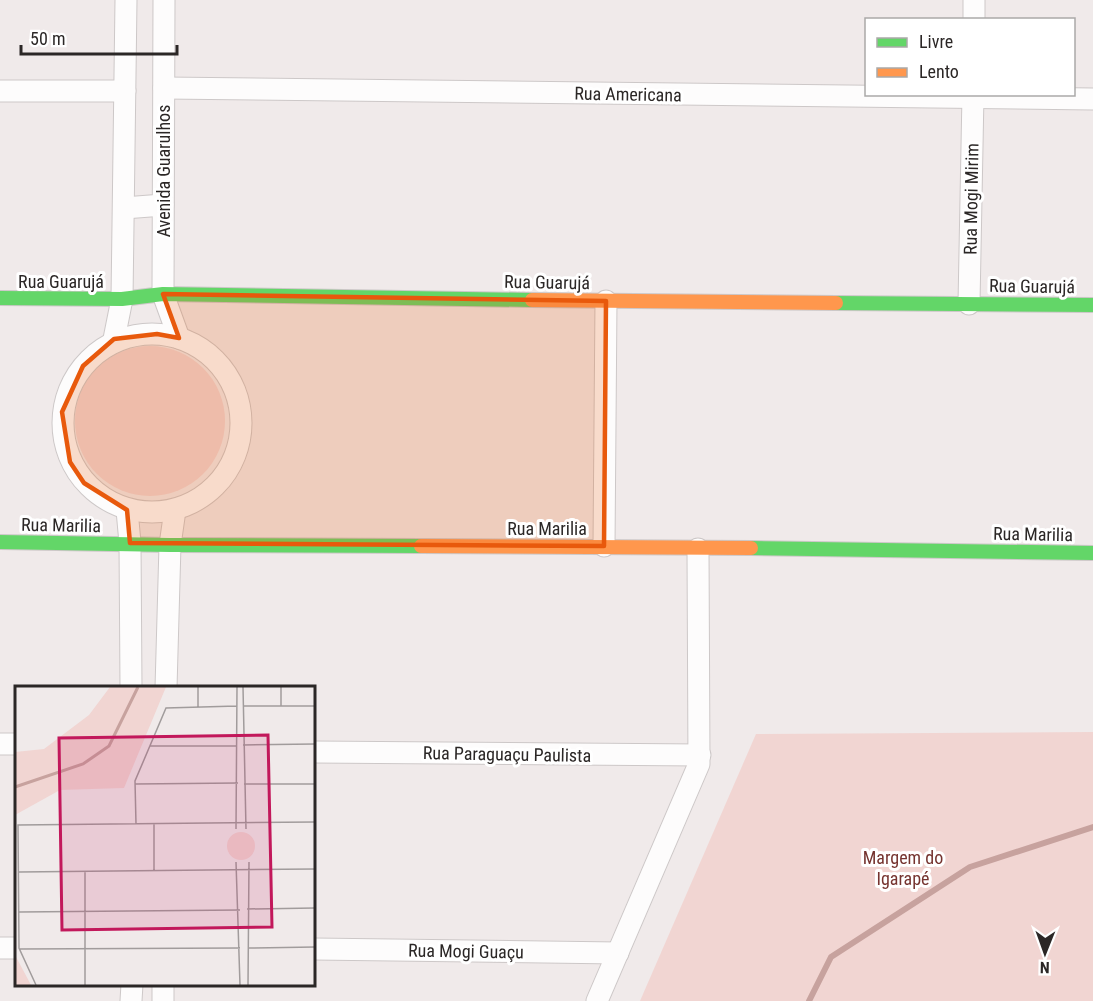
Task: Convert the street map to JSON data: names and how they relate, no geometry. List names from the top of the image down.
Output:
{
  "streets": {
    "street": [
      "Rua Americana",
      "Avenida Guarulhos",
      "Rua Mogi Mirim",
      "Rua Guarujá",
      "Rua Marilia",
      "Rua Paraguaçu Paulista",
      "Rua Mogi Guaçu"
    ]
  },
  "crossings": [
    ["Rua Americana", "Avenida Guarulhos"],
    ["Rua Americana", "Rua Mogi Mirim"],
    ["Avenida Guarulhos", "Rua Guarujá"],
    ["Rua Mogi Mirim", "Rua Guarujá"]
  ],
  "parks": ["Margem do Igarapé"],
  "legend": ["Livre", "Lento"],
  "scale_bar": "50 m",
  "north": "bottom"
}
